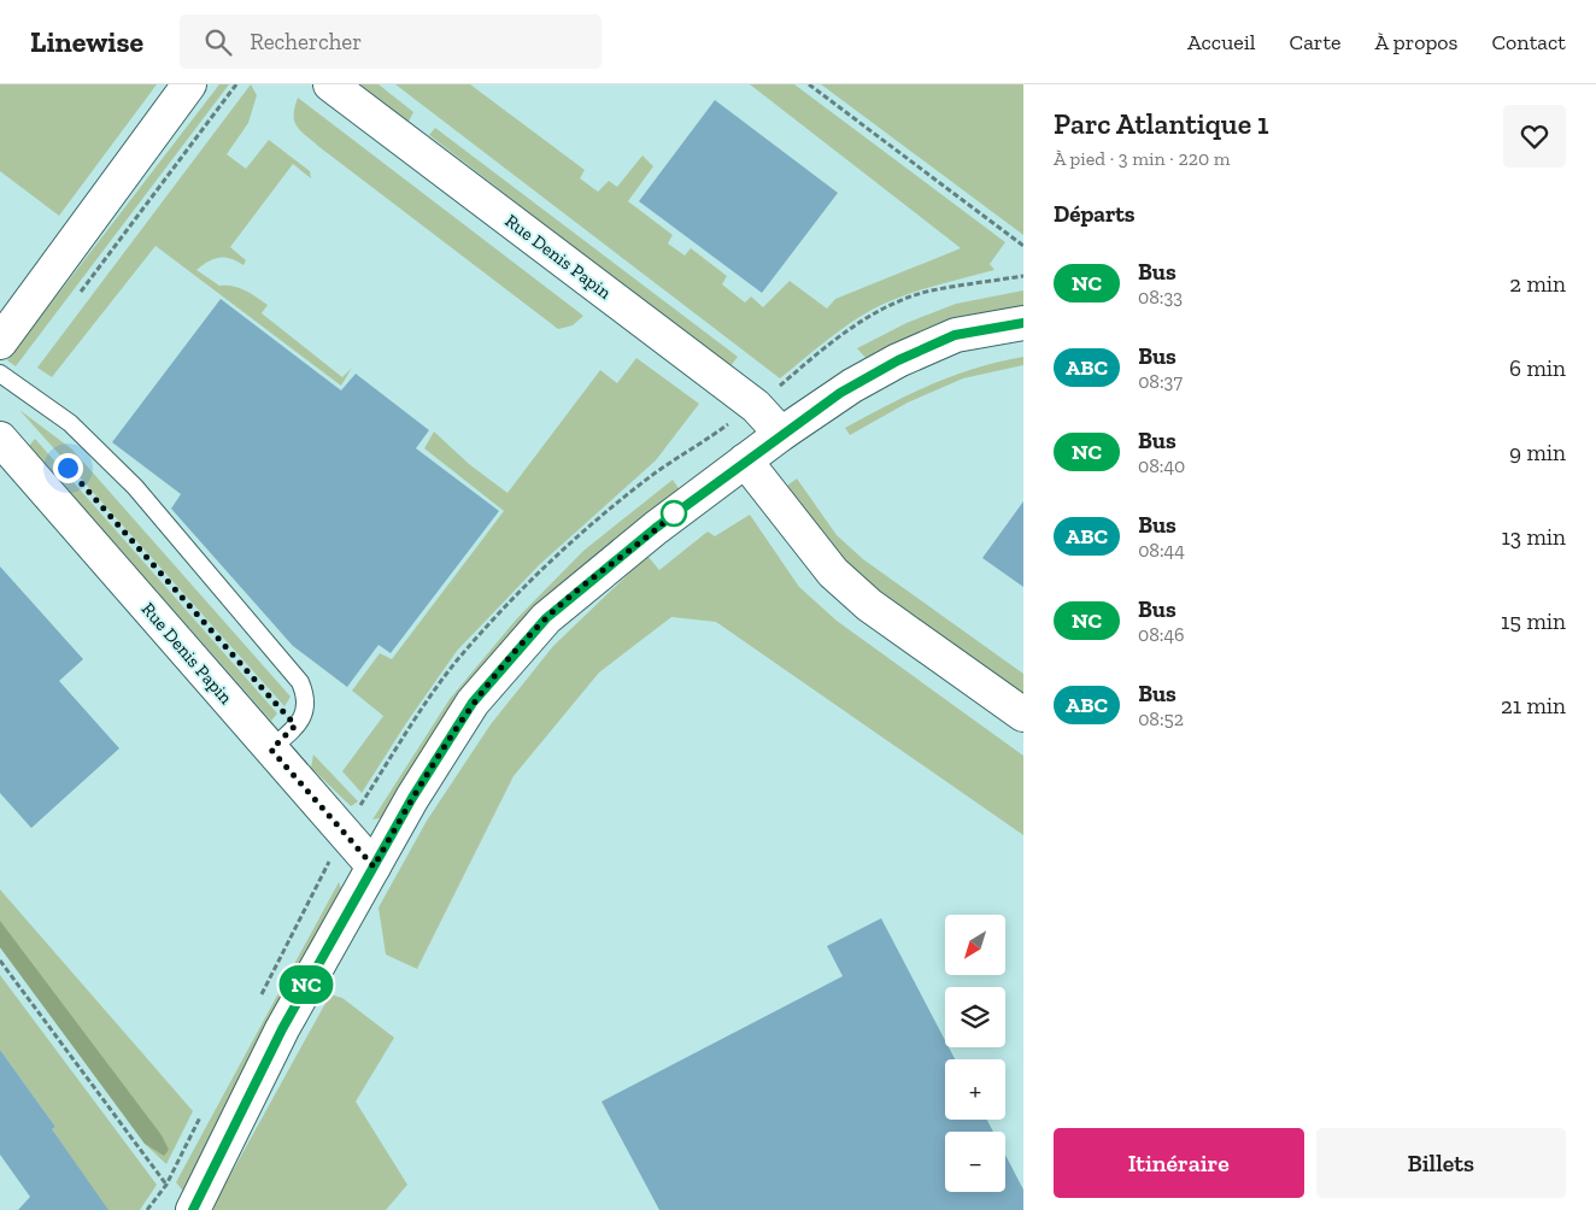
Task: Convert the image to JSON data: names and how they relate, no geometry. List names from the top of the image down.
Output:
{
  "streets": {
    "street": ["Rue Denis Papin"]
  },
  "lines": ["bus line NC"],
  "north": "bottom left",
  "page": {
    "header": "Linewise",
    "search": "Rechercher",
    "nav": [
      "Accueil",
      "Carte",
      "À propos",
      "Contact"
    ],
    "on_map": "NC",
    "heading": [
      ["Parc Atlantique 1", "À pied · 3 min · 220 m"],
      "Départs"
    ],
    "list": [
      {
        "mark": "NC",
        "name": "Bus",
        "note": "08:33",
        "value": "2 min"
      },
      {
        "mark": "ABC",
        "name": "Bus",
        "note": "08:37",
        "value": "6 min"
      },
      {
        "mark": "NC",
        "name": "Bus",
        "note": "08:40",
        "value": "9 min"
      },
      {
        "mark": "ABC",
        "name": "Bus",
        "note": "08:44",
        "value": "13 min"
      },
      {
        "mark": "NC",
        "name": "Bus",
        "note": "08:46",
        "value": "15 min"
      },
      {
        "mark": "ABC",
        "name": "Bus",
        "note": "08:52",
        "value": "21 min"
      }
    ],
    "map_buttons": ["+", "−"],
    "buttons": ["Itinéraire", "Billets"]
  }
}
